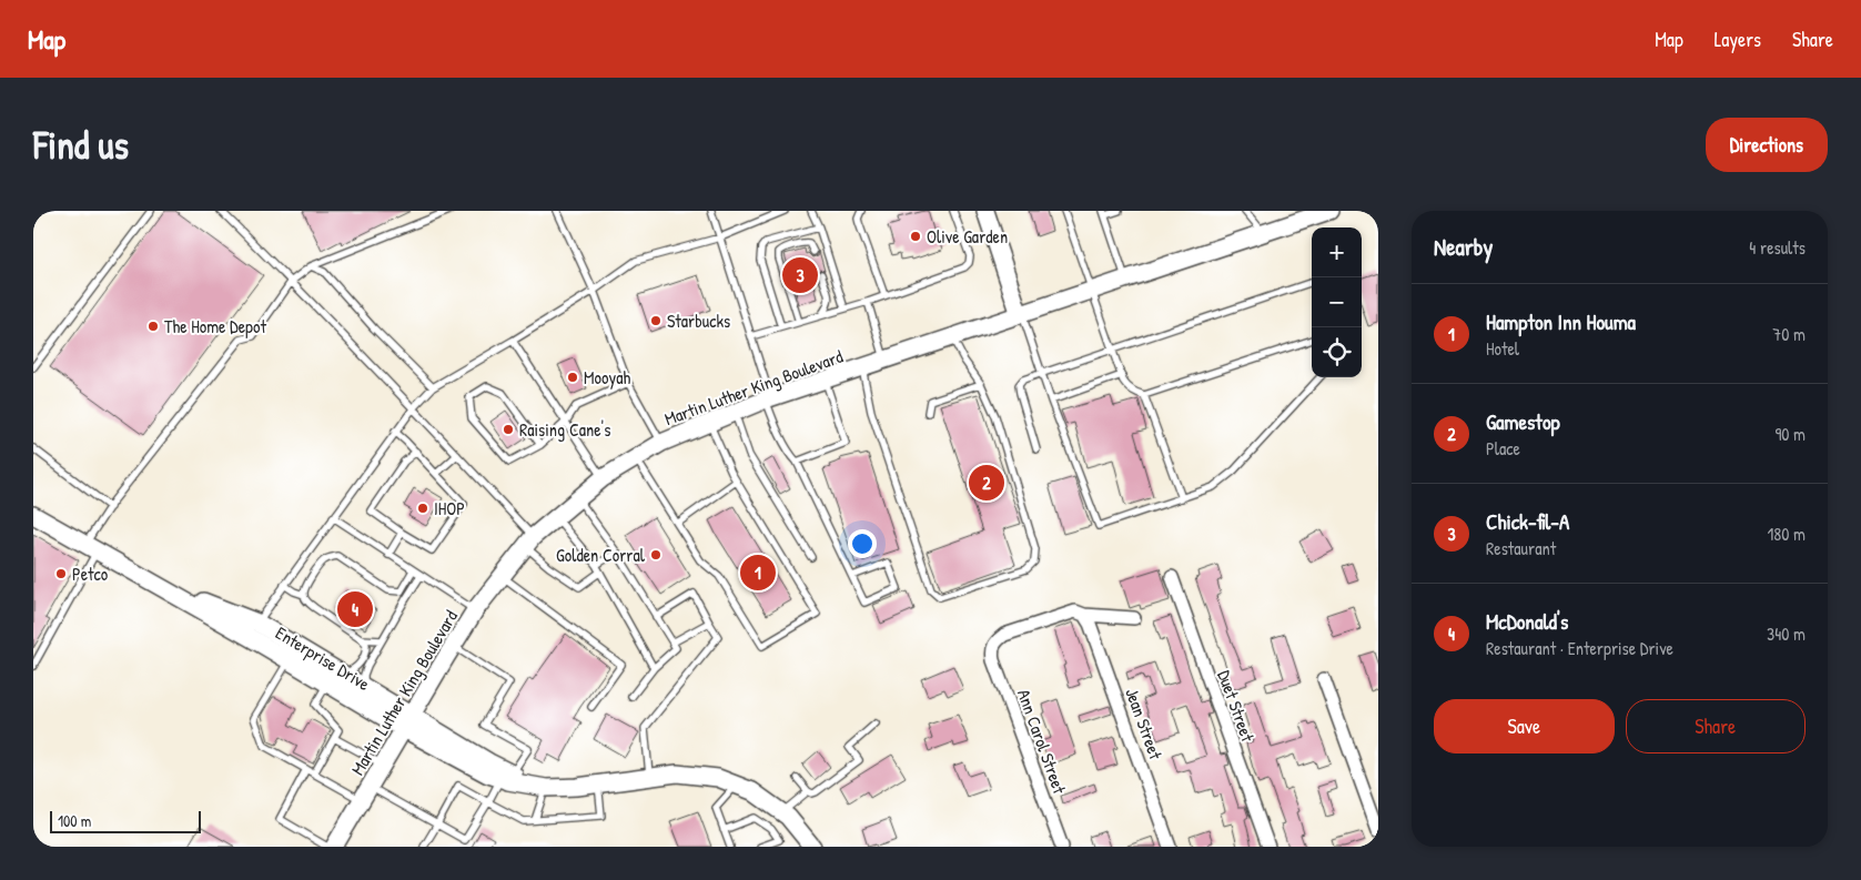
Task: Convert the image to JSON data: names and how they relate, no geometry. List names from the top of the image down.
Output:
{
  "streets": {
    "main road": ["Martin Luther King Boulevard", "Enterprise Drive"],
    "street": ["Duet Street", "Jean Street", "Ann Carol Street"]
  },
  "crossings": [
    ["Martin Luther King Boulevard", "Enterprise Drive"],
    ["Jean Street", "Ann Carol Street"]
  ],
  "places": [
    "Olive Garden",
    "Starbucks",
    "The Home Depot",
    "Mooyah",
    "Raising Cane's",
    "IHOP",
    "Golden Corral",
    "Petco"
  ],
  "scale_bar": "100 m",
  "page": {
    "header": "Map",
    "nav": ["Map", "Layers", "Share"],
    "buttons": [
      "Directions",
      ["Save", "Share"]
    ],
    "title": "Find us",
    "heading": ["Nearby", "4 results"],
    "map_buttons": ["+", "−"],
    "pins": [
      "3",
      "2",
      "1",
      "4"
    ],
    "list": [
      {
        "mark": "1",
        "name": "Hampton Inn Houma",
        "note": "Hotel",
        "value": "70 m"
      },
      {
        "mark": "2",
        "name": "Gamestop",
        "note": "Place",
        "value": "90 m"
      },
      {
        "mark": "3",
        "name": "Chick-fil-A",
        "note": "Restaurant",
        "value": "180 m"
      },
      {
        "mark": "4",
        "name": "McDonald's",
        "note": "Restaurant · Enterprise Drive",
        "value": "340 m"
      }
    ],
    "scale": "100 m"
  }
}
